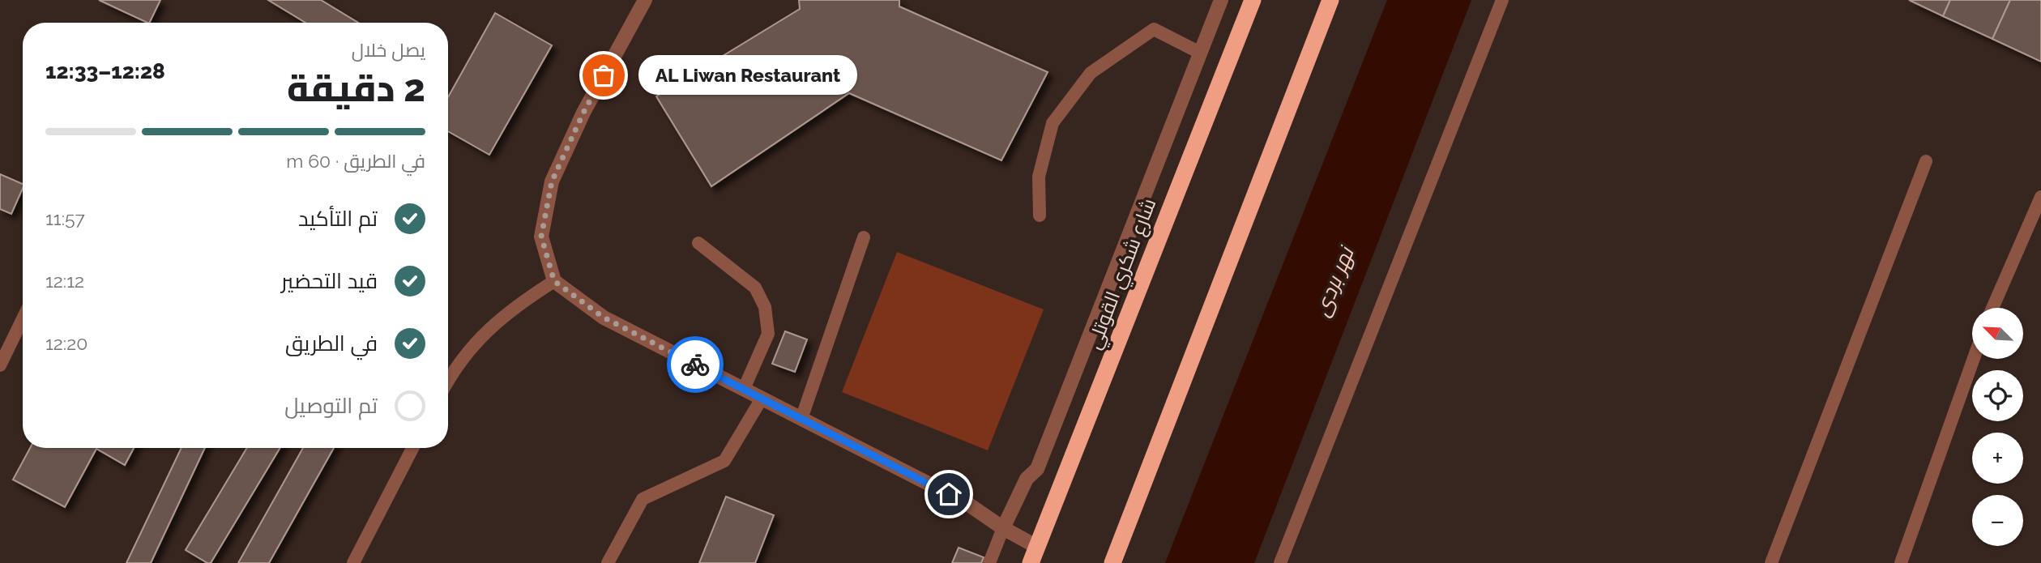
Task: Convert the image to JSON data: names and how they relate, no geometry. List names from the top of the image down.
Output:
{
  "streets": {
    "highway": ["شارع شكري القوتلي"]
  },
  "water": ["نهر بردى"],
  "places": ["AL Liwan Restaurant"],
  "north": "top left",
  "page": {
    "heading": ["2 دقيقة", "يصل خلال", "12:28–12:33"],
    "bubble": "AL Liwan Restaurant",
    "bar": "في الطريق · 60 m",
    "list": [
      ["تم التأكيد", "11:57"],
      ["قيد التحضير", "12:12"],
      ["في الطريق", "12:20"],
      "تم التوصيل"
    ],
    "map_buttons": ["+", "−"]
  }
}
